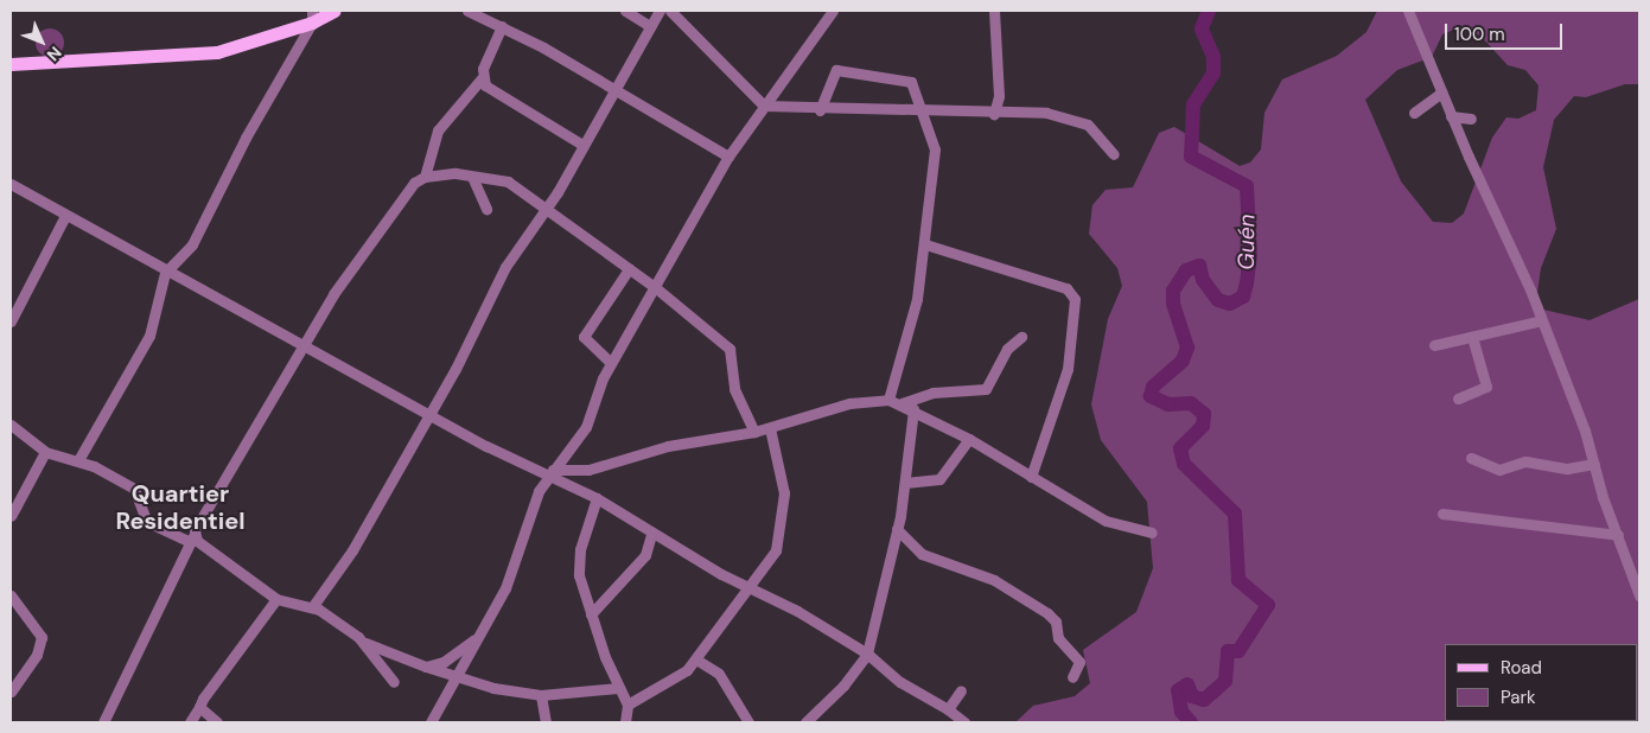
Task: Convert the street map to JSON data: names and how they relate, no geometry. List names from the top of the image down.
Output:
{
  "districts": ["Quartier Residentiel"],
  "water": ["Guén"],
  "legend": ["Road", "Park"],
  "scale_bar": "100 m",
  "north": "bottom right"
}
